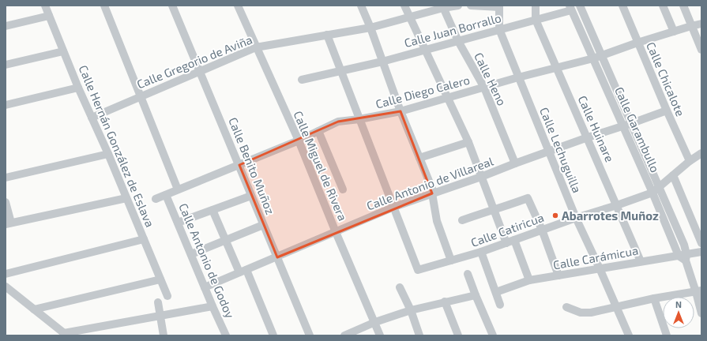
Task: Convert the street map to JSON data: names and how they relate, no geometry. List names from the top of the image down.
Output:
{
  "streets": {
    "street": [
      "Calle Juan Borrallo",
      "Calle Gregorio de Aviña",
      "Calle Heno",
      "Calle Chicalote",
      "Calle Diego Calero",
      "Calle Huinare",
      "Calle Garambullo",
      "Calle Hernán González de Eslava",
      "Calle Lechuguilla",
      "Calle Benito Muñoz",
      "Calle Miguel de Rivera",
      "Calle Antonio de Villareal",
      "Calle Catiricua",
      "Calle Carámicua",
      "Calle Antonio de Godoy"
    ]
  },
  "crossings": [
    ["Calle Juan Borrallo", "Calle Heno"],
    ["Calle Juan Borrallo", "Calle Huinare"],
    ["Calle Juan Borrallo", "Calle Garambullo"],
    ["Calle Juan Borrallo", "Calle Lechuguilla"],
    ["Calle Gregorio de Aviña", "Calle Heno"],
    ["Calle Gregorio de Aviña", "Calle Hernán González de Eslava"],
    ["Calle Gregorio de Aviña", "Calle Benito Muñoz"],
    ["Calle Gregorio de Aviña", "Calle Miguel de Rivera"],
    ["Calle Gregorio de Aviña", "Calle Antonio de Godoy"],
    ["Calle Heno", "Calle Diego Calero"],
    ["Calle Heno", "Calle Antonio de Villareal"],
    ["Calle Chicalote", "Calle Diego Calero"],
    ["Calle Chicalote", "Calle Antonio de Villareal"],
    ["Calle Chicalote", "Calle Catiricua"],
    ["Calle Diego Calero", "Calle Huinare"],
    ["Calle Diego Calero", "Calle Garambullo"],
    ["Calle Diego Calero", "Calle Lechuguilla"],
    ["Calle Diego Calero", "Calle Benito Muñoz"],
    ["Calle Diego Calero", "Calle Miguel de Rivera"],
    ["Calle Diego Calero", "Calle Antonio de Godoy"],
    ["Calle Huinare", "Calle Antonio de Villareal"],
    ["Calle Huinare", "Calle Catiricua"],
    ["Calle Huinare", "Calle Carámicua"],
    ["Calle Garambullo", "Calle Antonio de Villareal"],
    ["Calle Garambullo", "Calle Catiricua"],
    ["Calle Garambullo", "Calle Carámicua"],
    ["Calle Lechuguilla", "Calle Antonio de Villareal"],
    ["Calle Lechuguilla", "Calle Catiricua"],
    ["Calle Lechuguilla", "Calle Carámicua"],
    ["Calle Benito Muñoz", "Calle Antonio de Villareal"],
    ["Calle Miguel de Rivera", "Calle Antonio de Villareal"],
    ["Calle Antonio de Villareal", "Calle Catiricua"],
    ["Calle Antonio de Villareal", "Calle Antonio de Godoy"]
  ],
  "places": ["Abarrotes Muñoz"],
  "north": "top"
}
